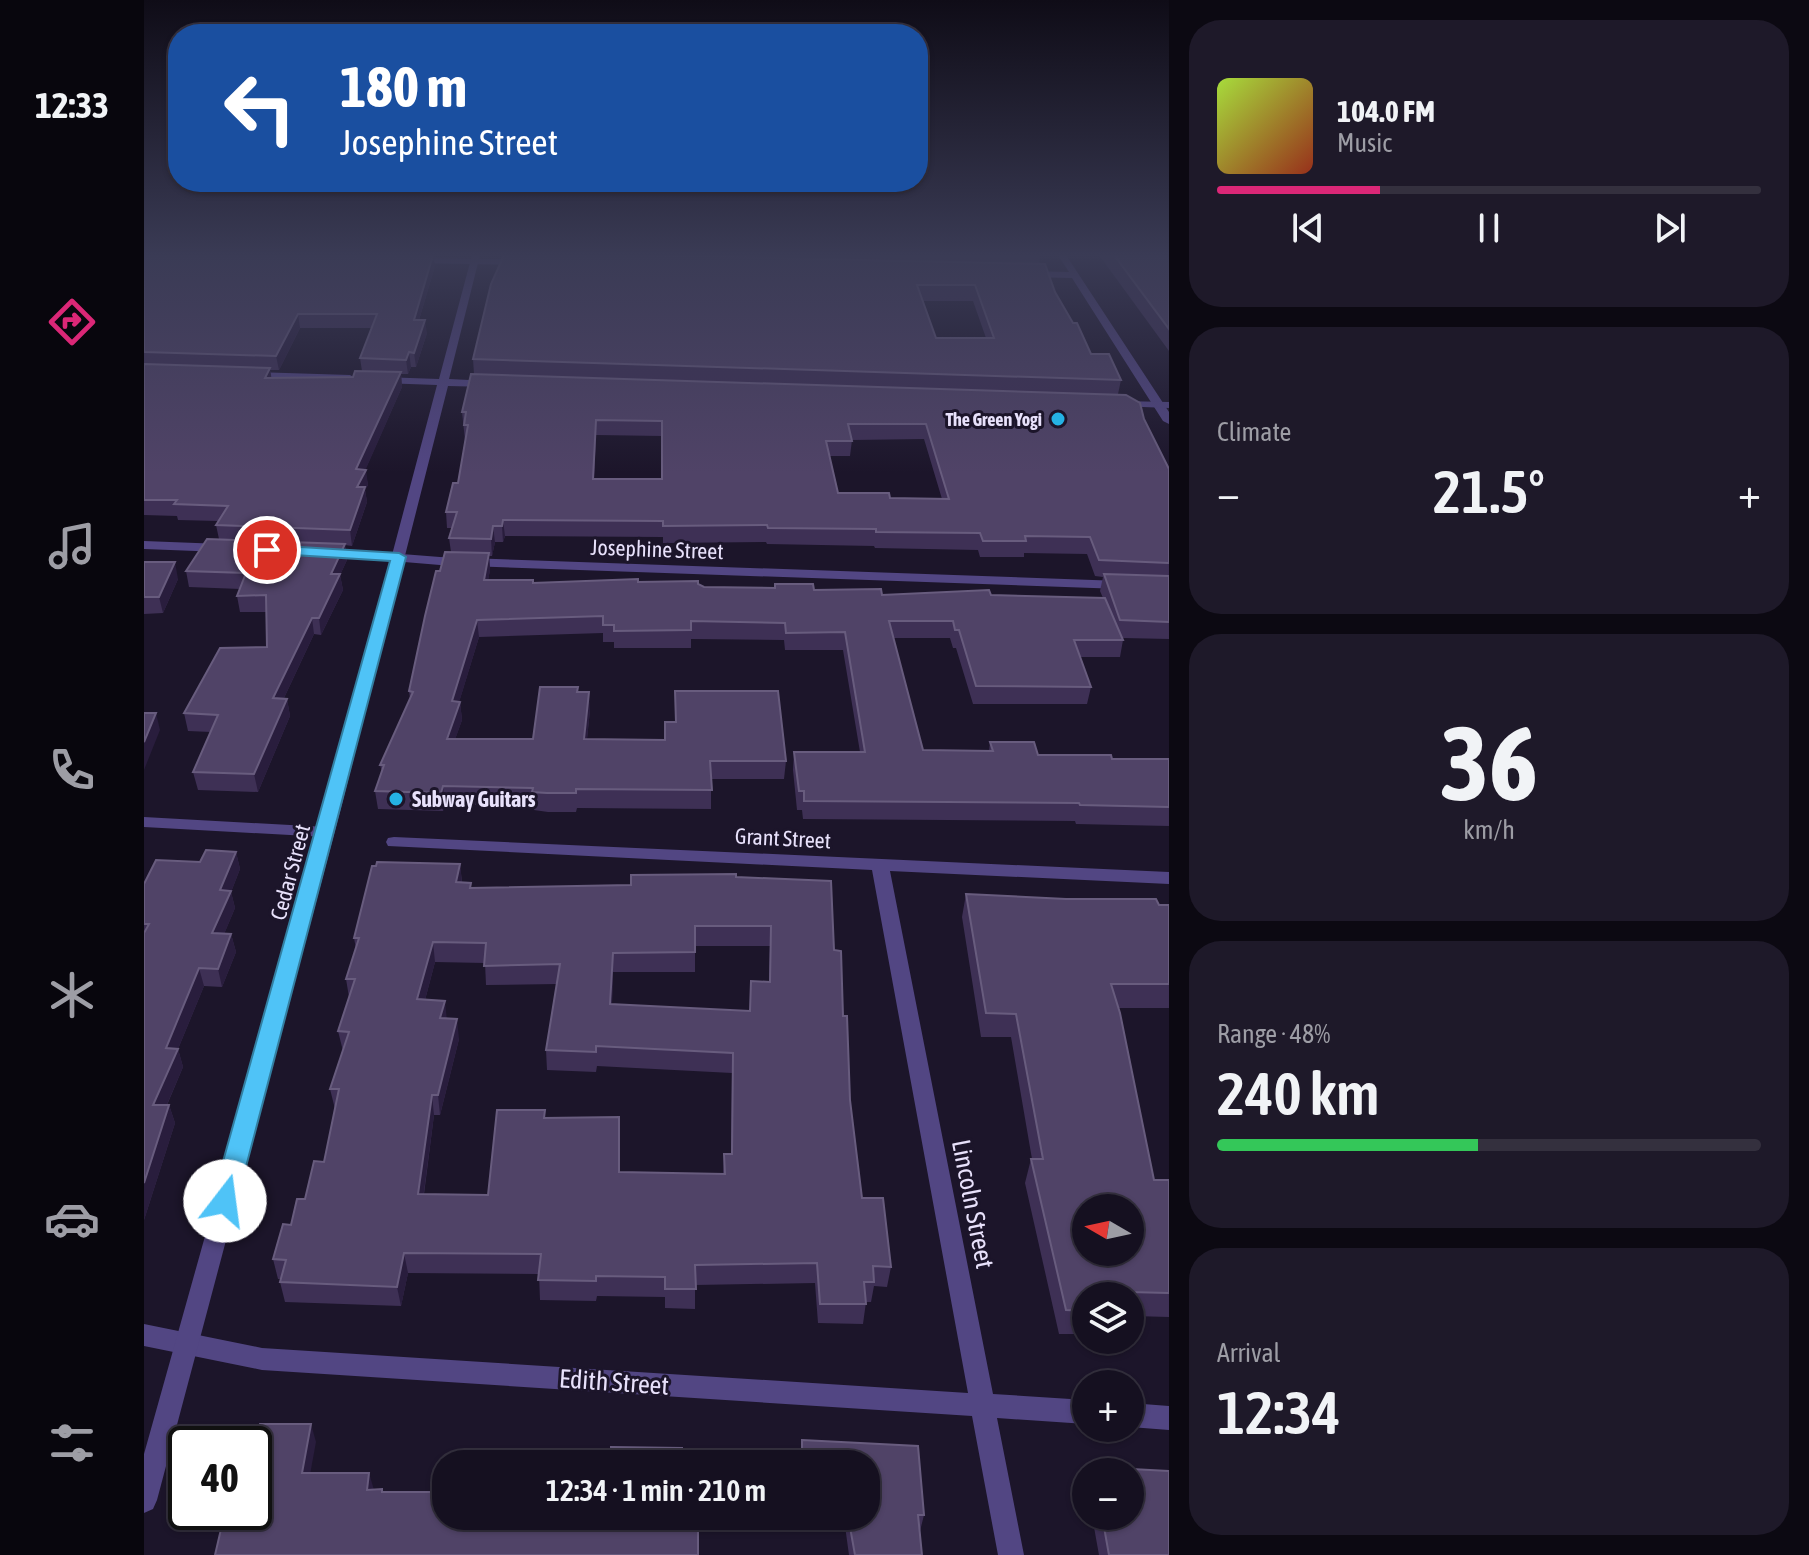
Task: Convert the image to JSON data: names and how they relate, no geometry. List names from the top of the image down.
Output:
{
  "streets": {
    "street": [
      "Josephine Street",
      "Grant Street",
      "Cedar Street",
      "Lincoln Street",
      "Edith Street"
    ]
  },
  "crossings": [
    ["Josephine Street", "Cedar Street"],
    ["Grant Street", "Lincoln Street"],
    ["Cedar Street", "Edith Street"],
    ["Lincoln Street", "Edith Street"]
  ],
  "places": ["The Green Yogi", "Subway Guitars"],
  "north": "left",
  "page": {
    "tabs": "12:33",
    "turn": ["180 m", "Josephine Street"],
    "song": ["104.0 FM", "Music"],
    "tile": [
      "Climate",
      ["36", "km/h"],
      ["Range · 48%", "240 km"],
      ["Arrival", "12:34"]
    ],
    "heat": ["−", "21.5°", "+"],
    "map_buttons": ["+", "−"],
    "limit": "40",
    "trip": "12:34 · 1 min · 210 m"
  }
}
